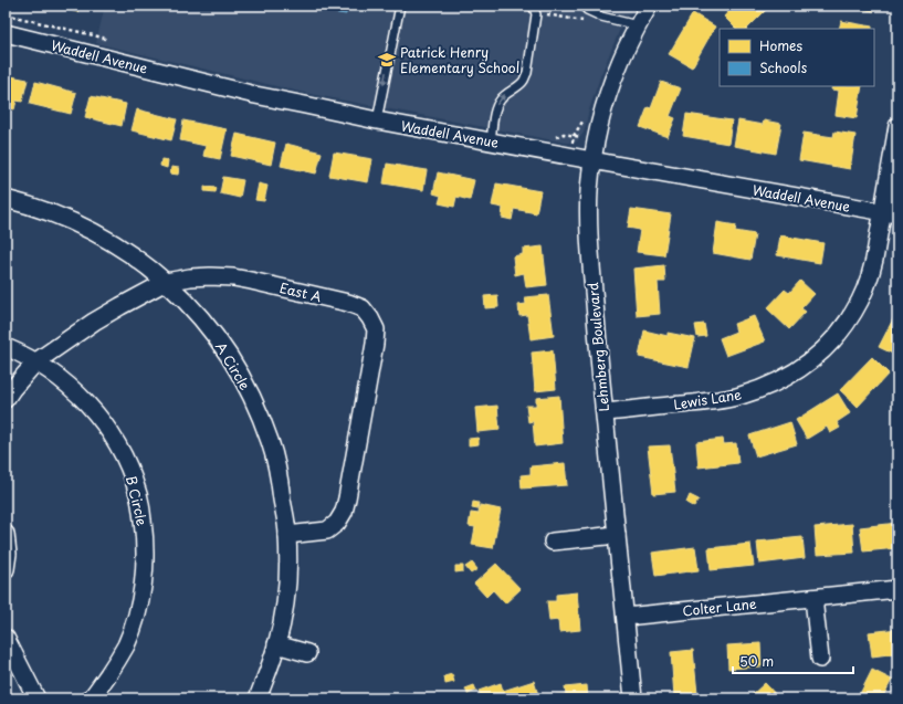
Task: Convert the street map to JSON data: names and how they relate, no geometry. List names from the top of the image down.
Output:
{
  "streets": {
    "street": [
      "Waddell Avenue",
      "East A",
      "Lehmberg Boulevard",
      "A Circle",
      "Lewis Lane",
      "B Circle",
      "Colter Lane"
    ]
  },
  "crossings": [
    ["Waddell Avenue", "Lehmberg Boulevard"],
    ["Waddell Avenue", "Lewis Lane"],
    ["East A", "A Circle"],
    ["East A", "B Circle"],
    ["Lehmberg Boulevard", "Lewis Lane"],
    ["Lehmberg Boulevard", "Colter Lane"]
  ],
  "places": {
    "school or university": ["Patrick Henry Elementary School"]
  },
  "legend": ["Homes", "Schools"],
  "scale_bar": "50 m"
}
